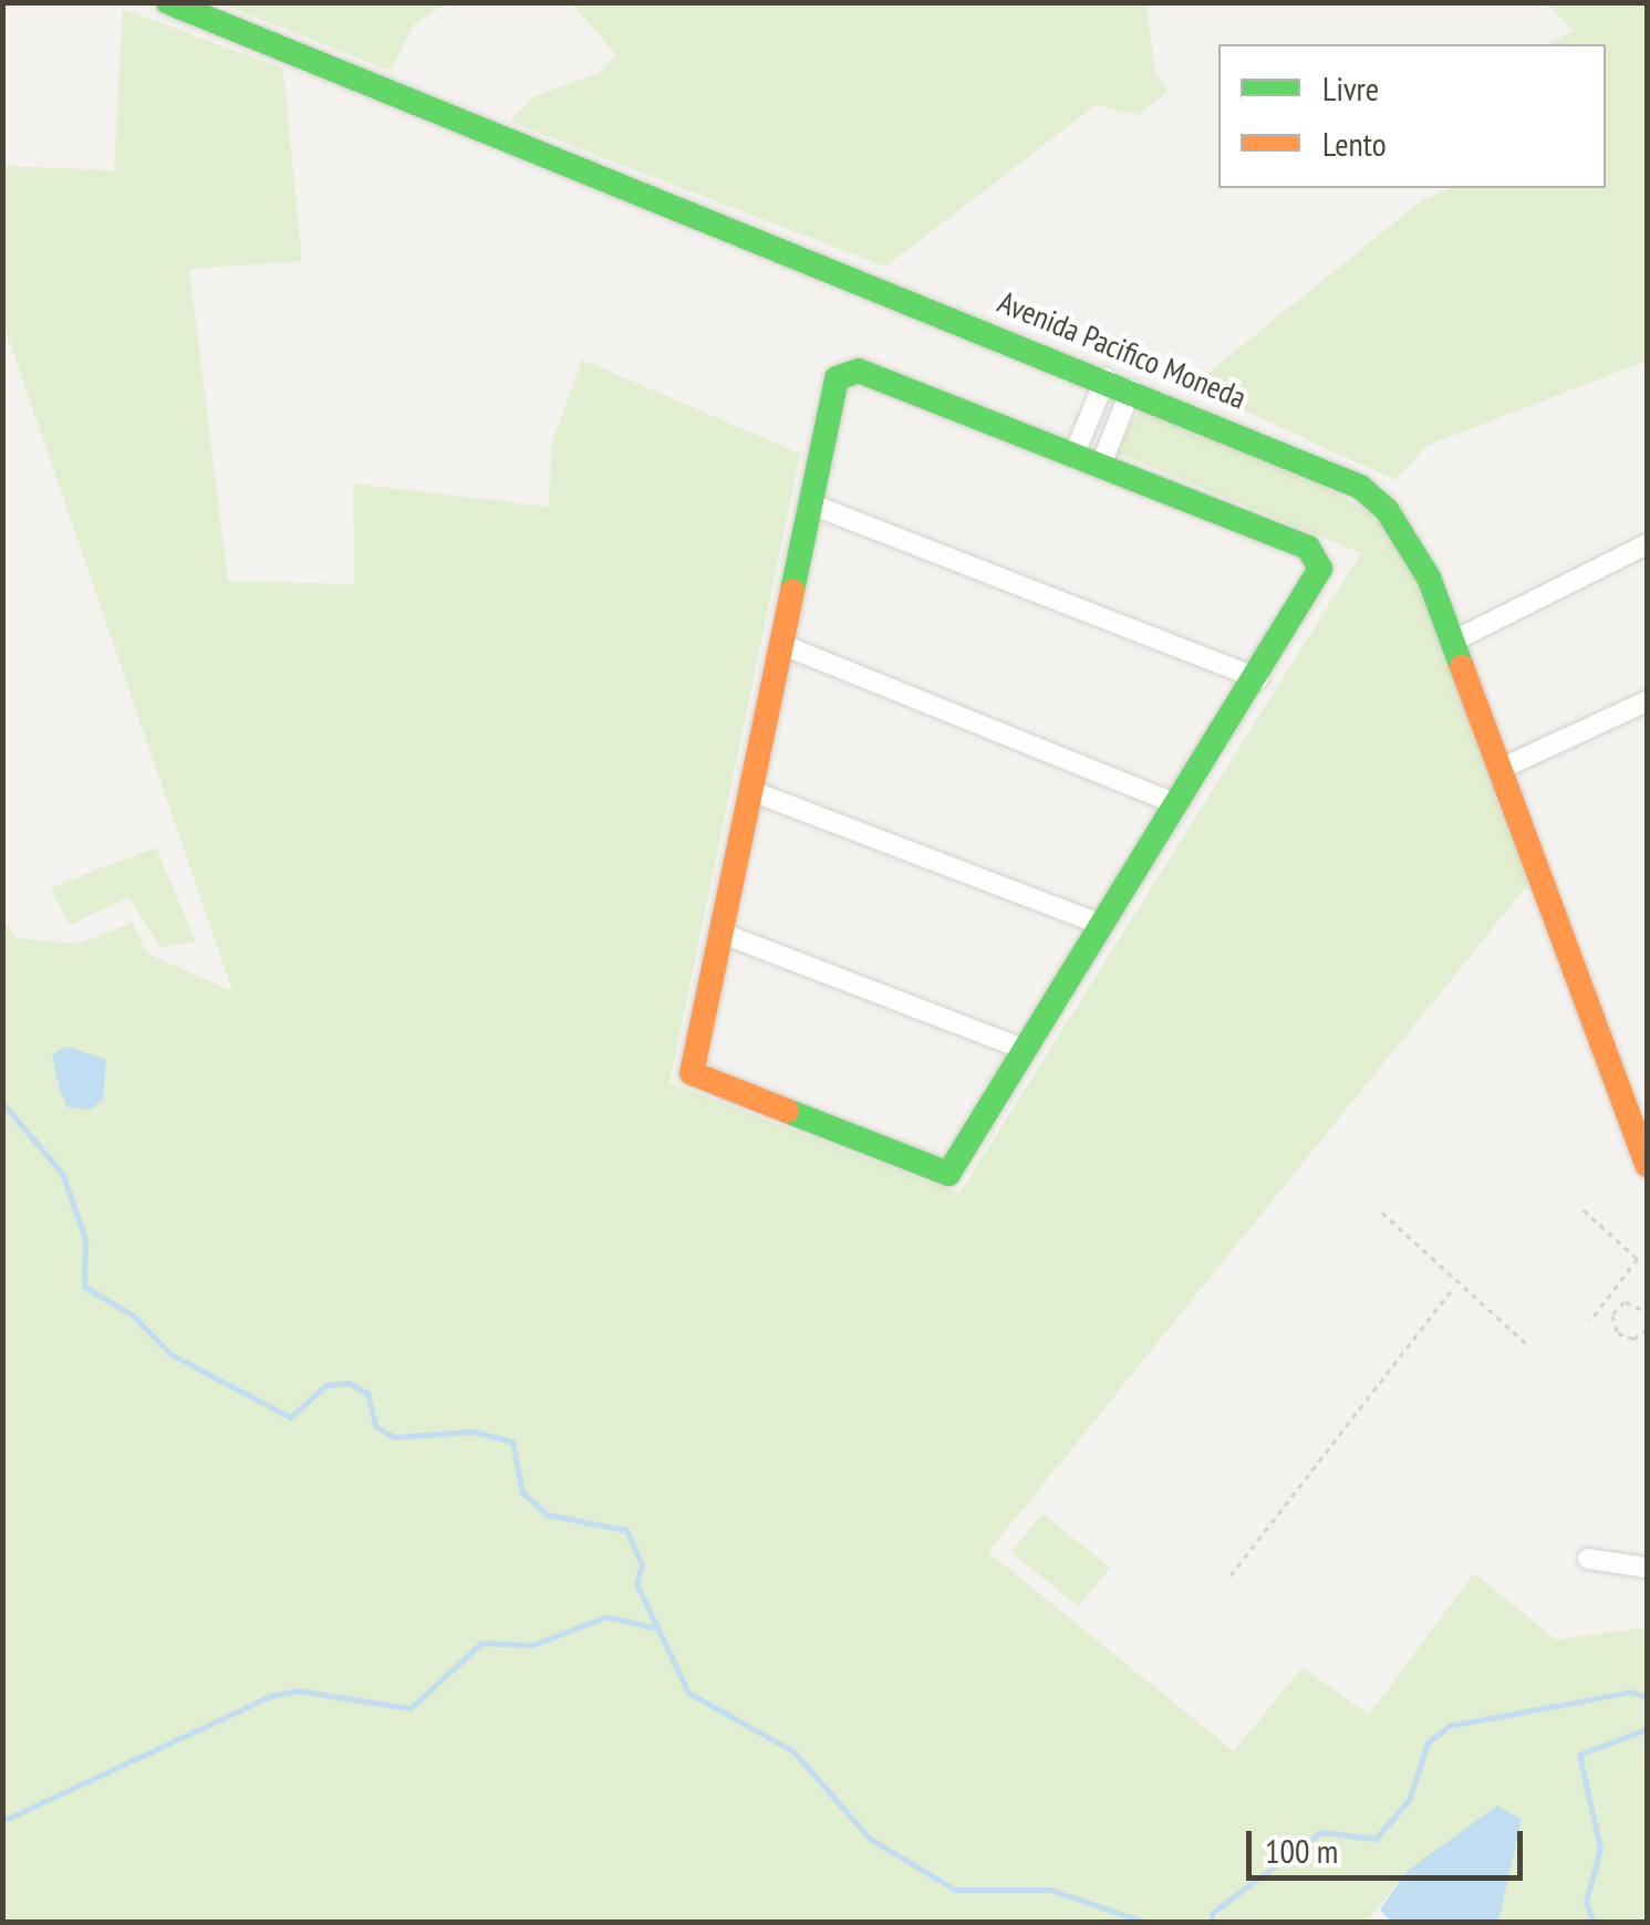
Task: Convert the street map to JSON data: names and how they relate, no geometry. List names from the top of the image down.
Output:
{
  "streets": {
    "street": ["Avenida Pacifico Moneda"]
  },
  "legend": ["Livre", "Lento"],
  "scale_bar": "100 m"
}
